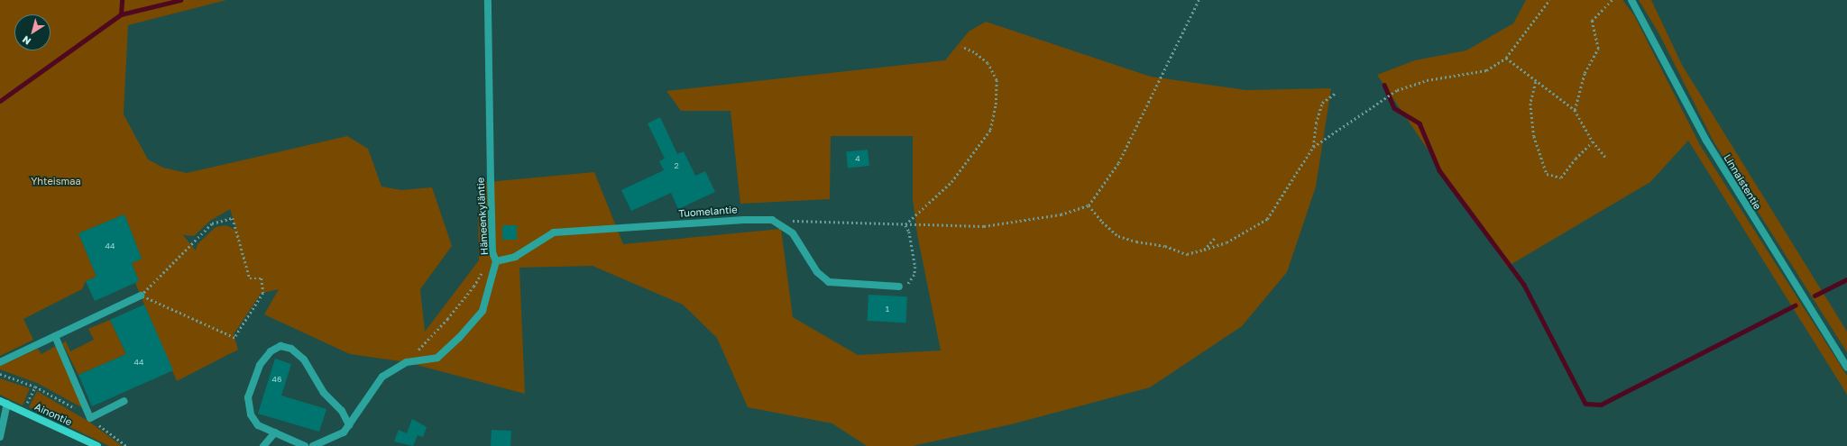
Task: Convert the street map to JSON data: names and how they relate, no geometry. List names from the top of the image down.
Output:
{
  "streets": {
    "street": [
      "Linnaistentie",
      "Tuomelantie",
      "Hämeenkyläntie",
      "Ainontie"
    ]
  },
  "crossings": [
    ["Tuomelantie", "Hämeenkyläntie"]
  ],
  "parks": ["Yhteismaa"],
  "house_numbers": [
    "4",
    "2",
    "44",
    "1",
    "44",
    "46"
  ],
  "north": "bottom left"
}
